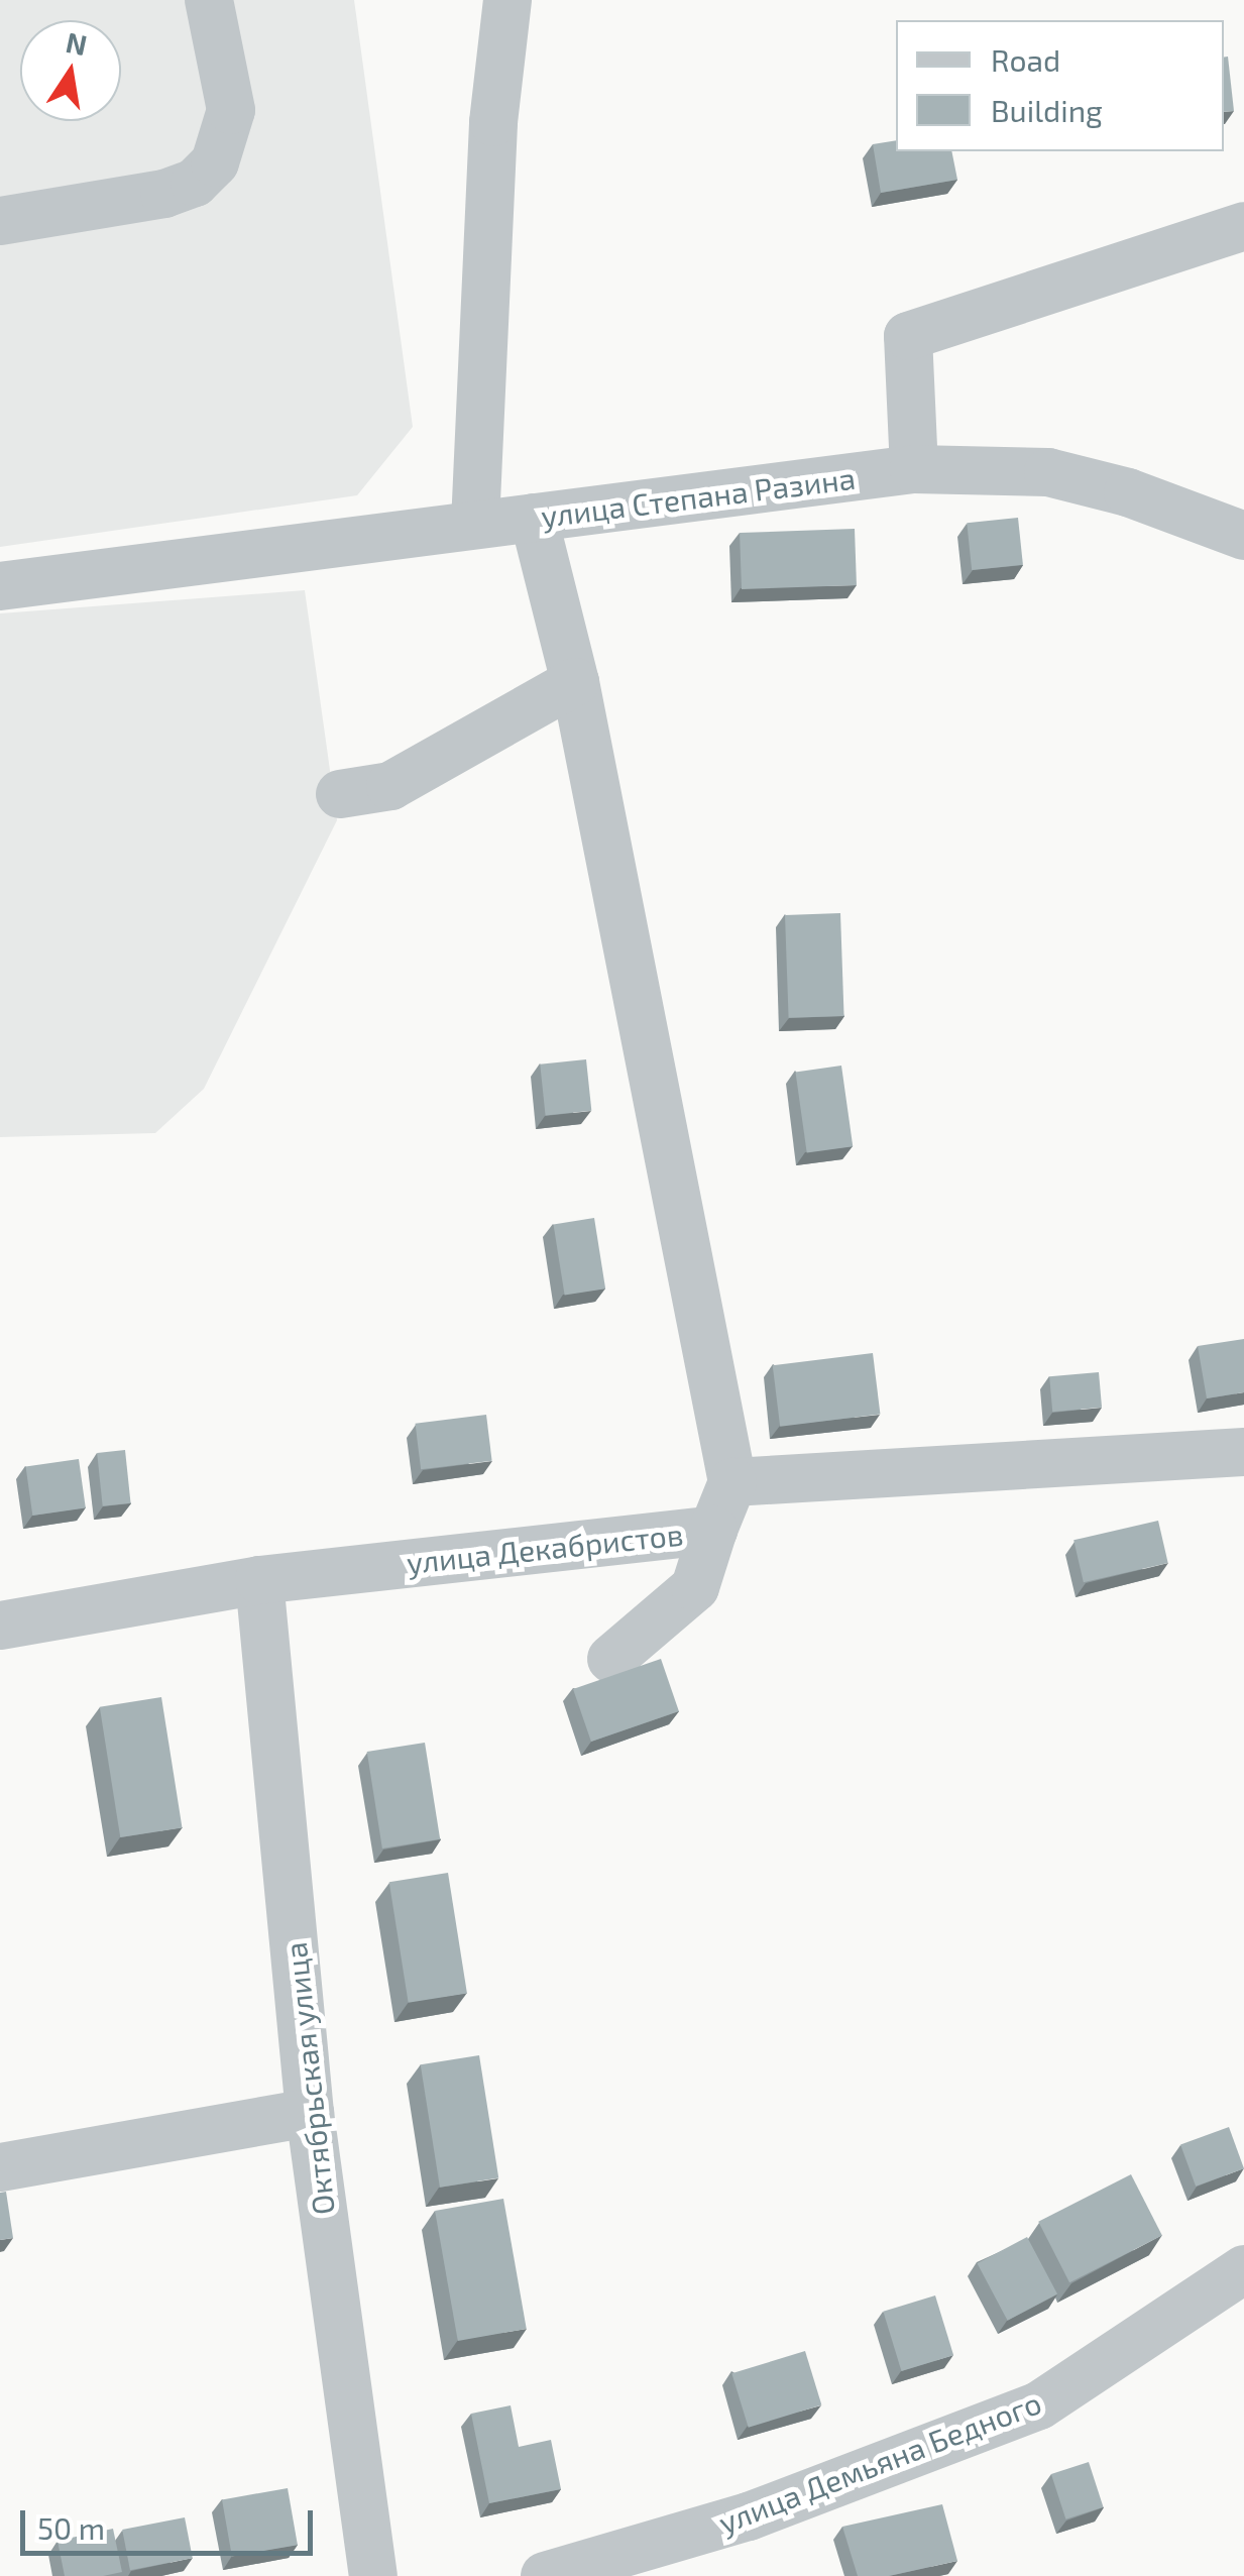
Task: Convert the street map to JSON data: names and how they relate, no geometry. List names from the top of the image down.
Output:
{
  "streets": {
    "street": [
      "улица Степана Разина",
      "улица Декабристов",
      "Октябрьская улица",
      "улица Демьяна Бедного"
    ]
  },
  "crossings": [
    ["улица Декабристов", "Октябрьская улица"]
  ],
  "legend": ["Road", "Building"],
  "scale_bar": "50 m",
  "north": "top"
}
